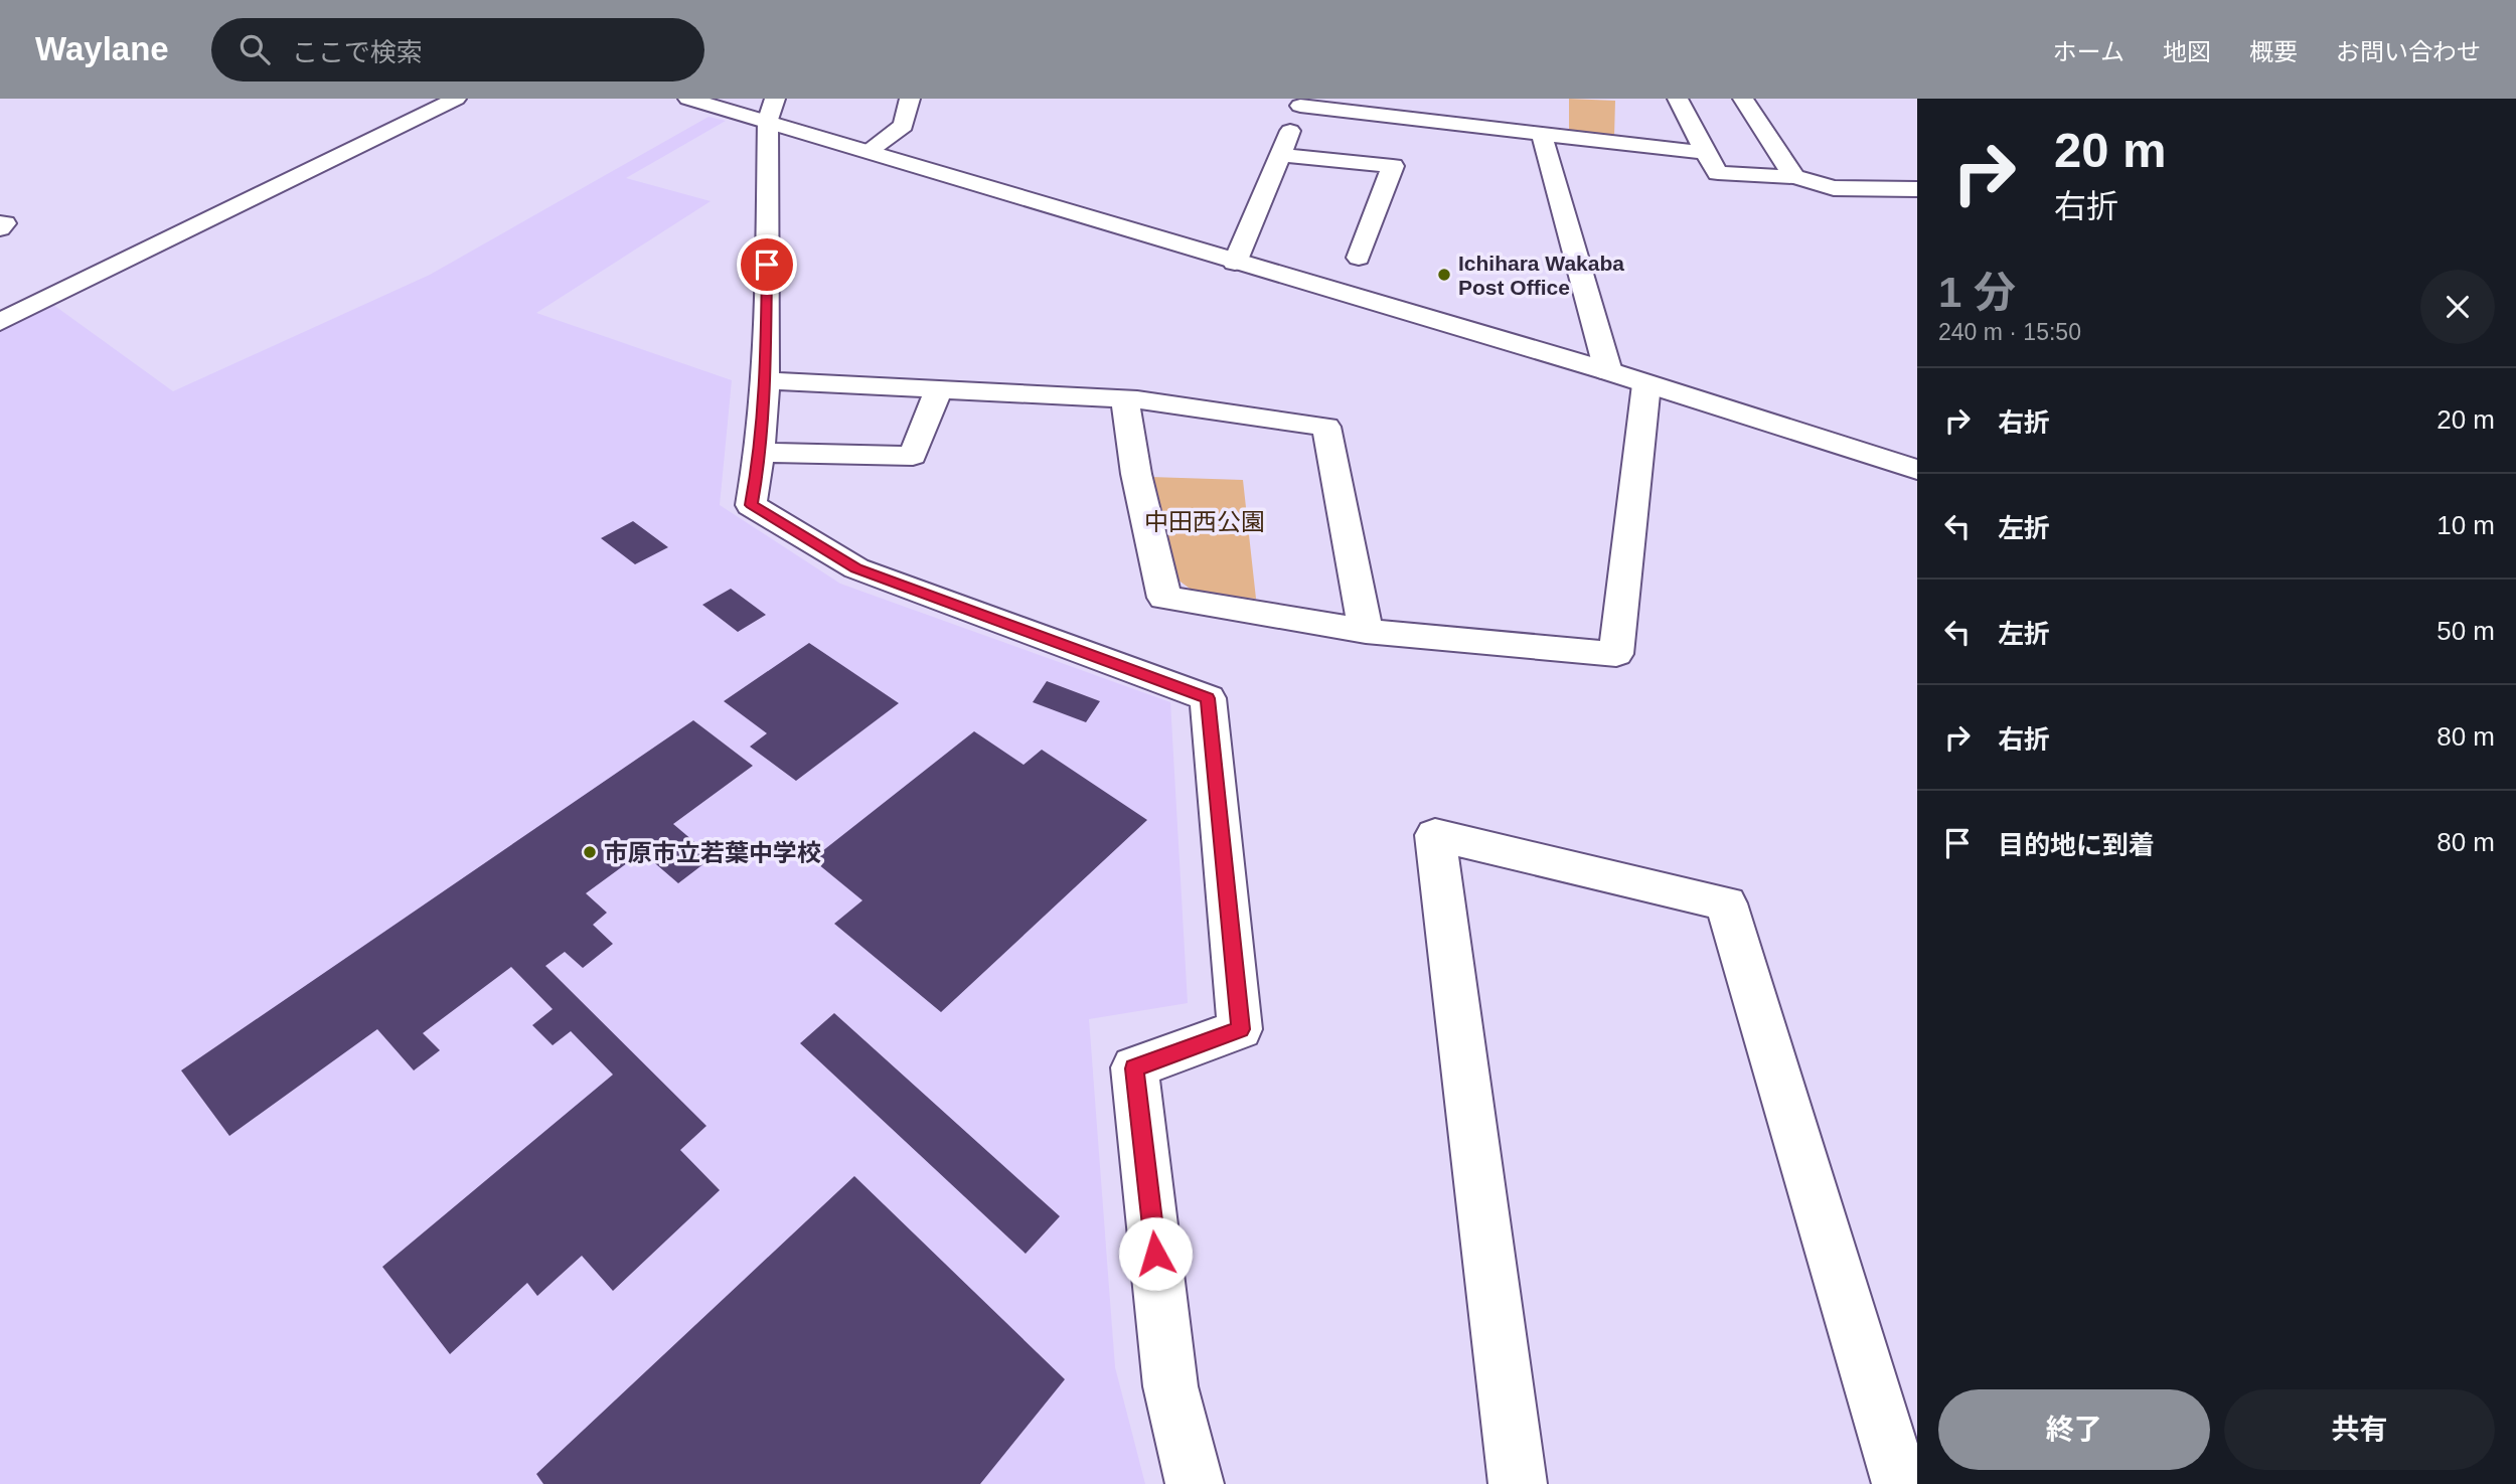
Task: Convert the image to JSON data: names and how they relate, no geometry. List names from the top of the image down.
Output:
{
  "parks": ["中田西公園"],
  "places": ["Ichihara Wakaba Post Office", "市原市立若葉中学校"],
  "page": {
    "header": "Waylane",
    "search": "ここで検索",
    "nav": [
      "ホーム",
      "地図",
      "概要",
      "お問い合わせ"
    ],
    "turn": ["20 m", "右折"],
    "heading": ["1 分", "240 m · 15:50"],
    "list": [
      {
        "name": "右折",
        "value": "20 m"
      },
      {
        "name": "左折",
        "value": "10 m"
      },
      {
        "name": "左折",
        "value": "50 m"
      },
      {
        "name": "右折",
        "value": "80 m"
      },
      {
        "name": "目的地に到着",
        "value": "80 m"
      }
    ],
    "buttons": ["終了", "共有"]
  }
}
